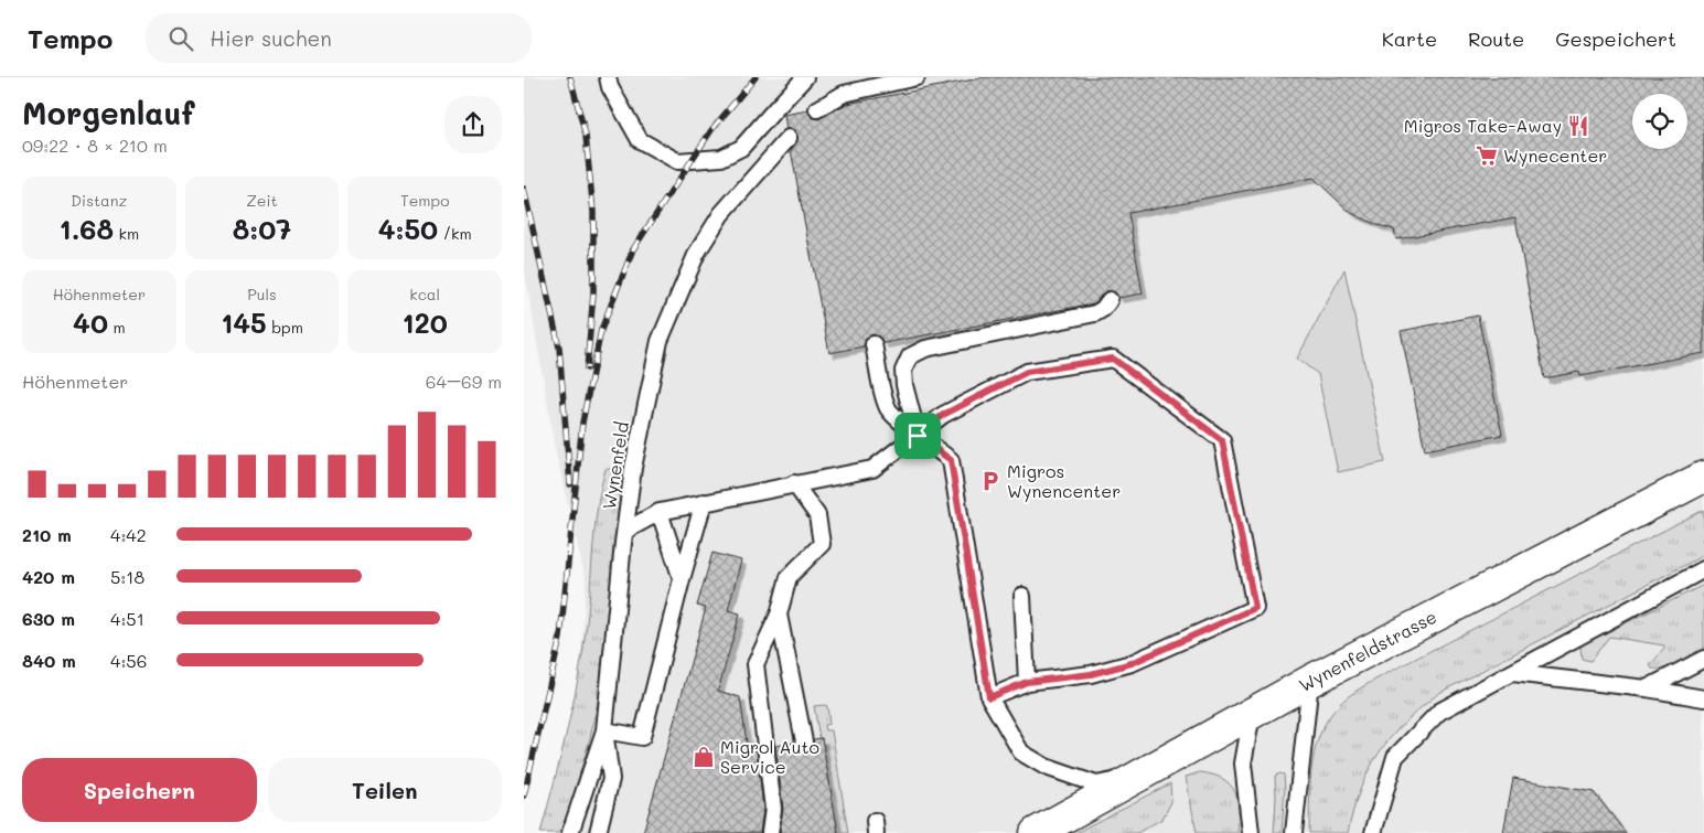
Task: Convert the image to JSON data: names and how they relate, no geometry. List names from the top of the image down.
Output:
{
  "streets": {
    "street": ["Wynenfeldstrasse"],
    "lane": ["Wynenfeld"]
  },
  "places": {
    "restaurant": ["Migros Take-Away"],
    "supermarket": ["Wynecenter"],
    "parking": ["Migros Wynencenter"],
    "shop": ["Migrol Auto Service"]
  },
  "page": {
    "header": "Tempo",
    "search": "Hier suchen",
    "nav": ["Karte", "Route", "Gespeichert"],
    "heading": ["Morgenlauf", "09:22 · 8 × 210 m"],
    "stats": [
      ["Distanz", "1.68 km"],
      ["Zeit", "8:07"],
      ["Tempo", "4:50 /km"],
      ["Höhenmeter", "40 m"],
      ["Puls", "145 bpm"],
      ["kcal", "120"]
    ],
    "chart": ["Höhenmeter", "64–69 m"],
    "list": [
      {
        "name": "210 m",
        "note": "4:42"
      },
      {
        "name": "420 m",
        "note": "5:18"
      },
      {
        "name": "630 m",
        "note": "4:51"
      },
      {
        "name": "840 m",
        "note": "4:56"
      }
    ],
    "buttons": ["Speichern", "Teilen"]
  }
}
